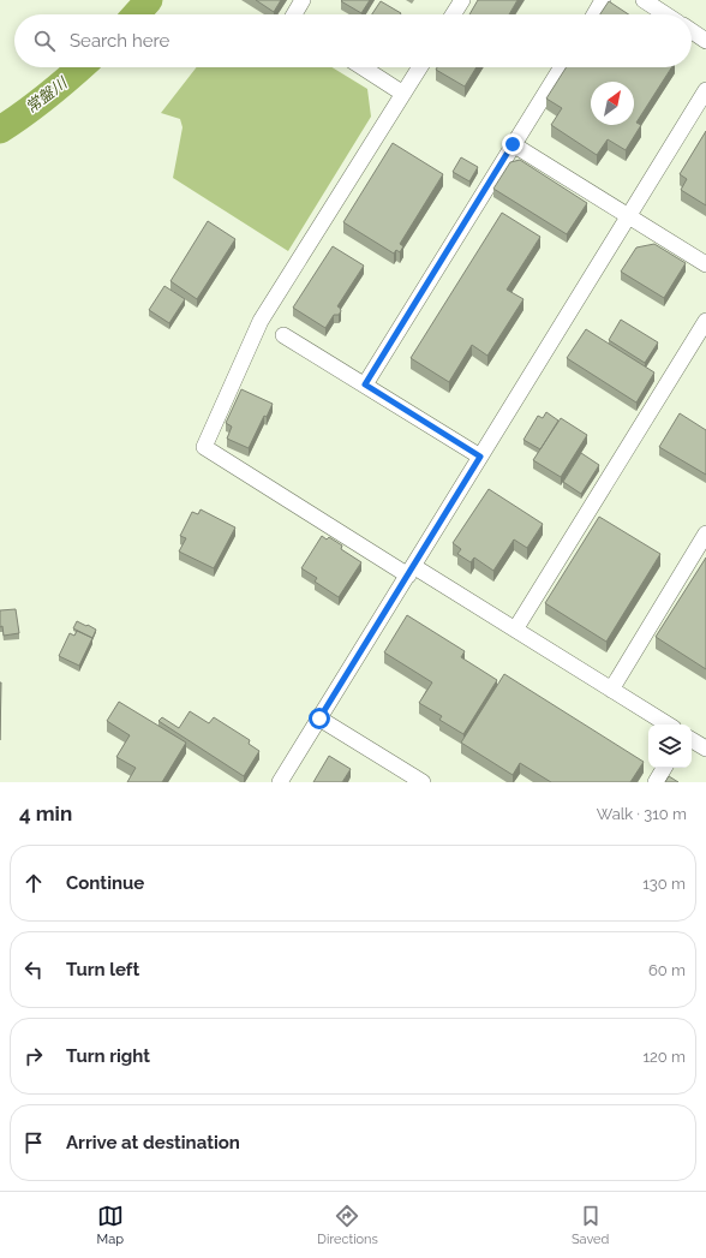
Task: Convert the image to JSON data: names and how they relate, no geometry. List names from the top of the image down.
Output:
{
  "water": ["常盤川"],
  "north": "top right",
  "page": {
    "search": "Search here",
    "heading": ["4 min", "Walk · 310 m"],
    "list": [
      ["Continue", "130 m"],
      ["Turn left", "60 m"],
      ["Turn right", "120 m"],
      "Arrive at destination"
    ],
    "nav": ["Map", "Directions", "Saved"]
  }
}
